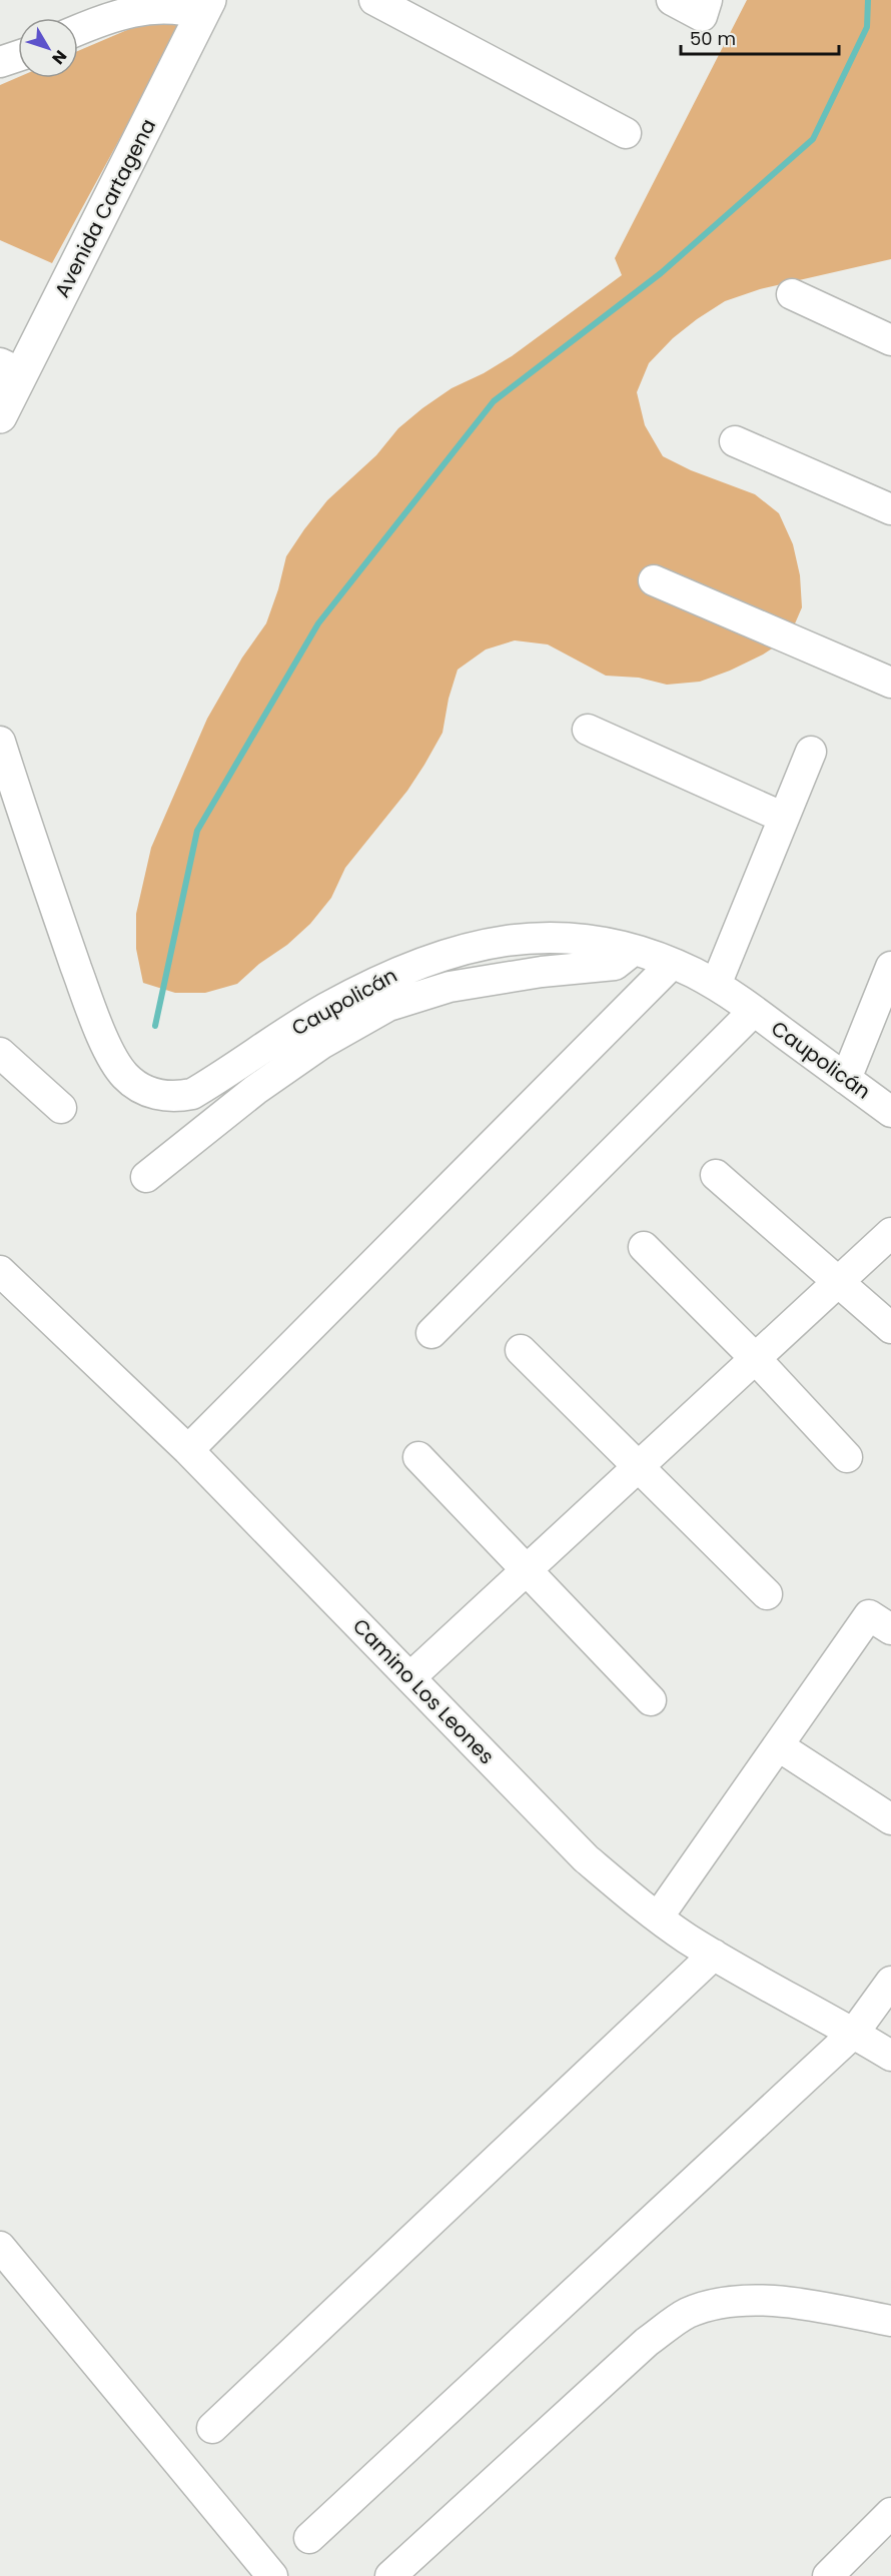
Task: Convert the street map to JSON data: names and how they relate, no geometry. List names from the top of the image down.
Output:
{
  "streets": {
    "main road": ["Avenida Cartagena"],
    "street": ["Caupolicán", "Camino Los Leones"]
  },
  "scale_bar": "50 m",
  "north": "bottom right"
}
